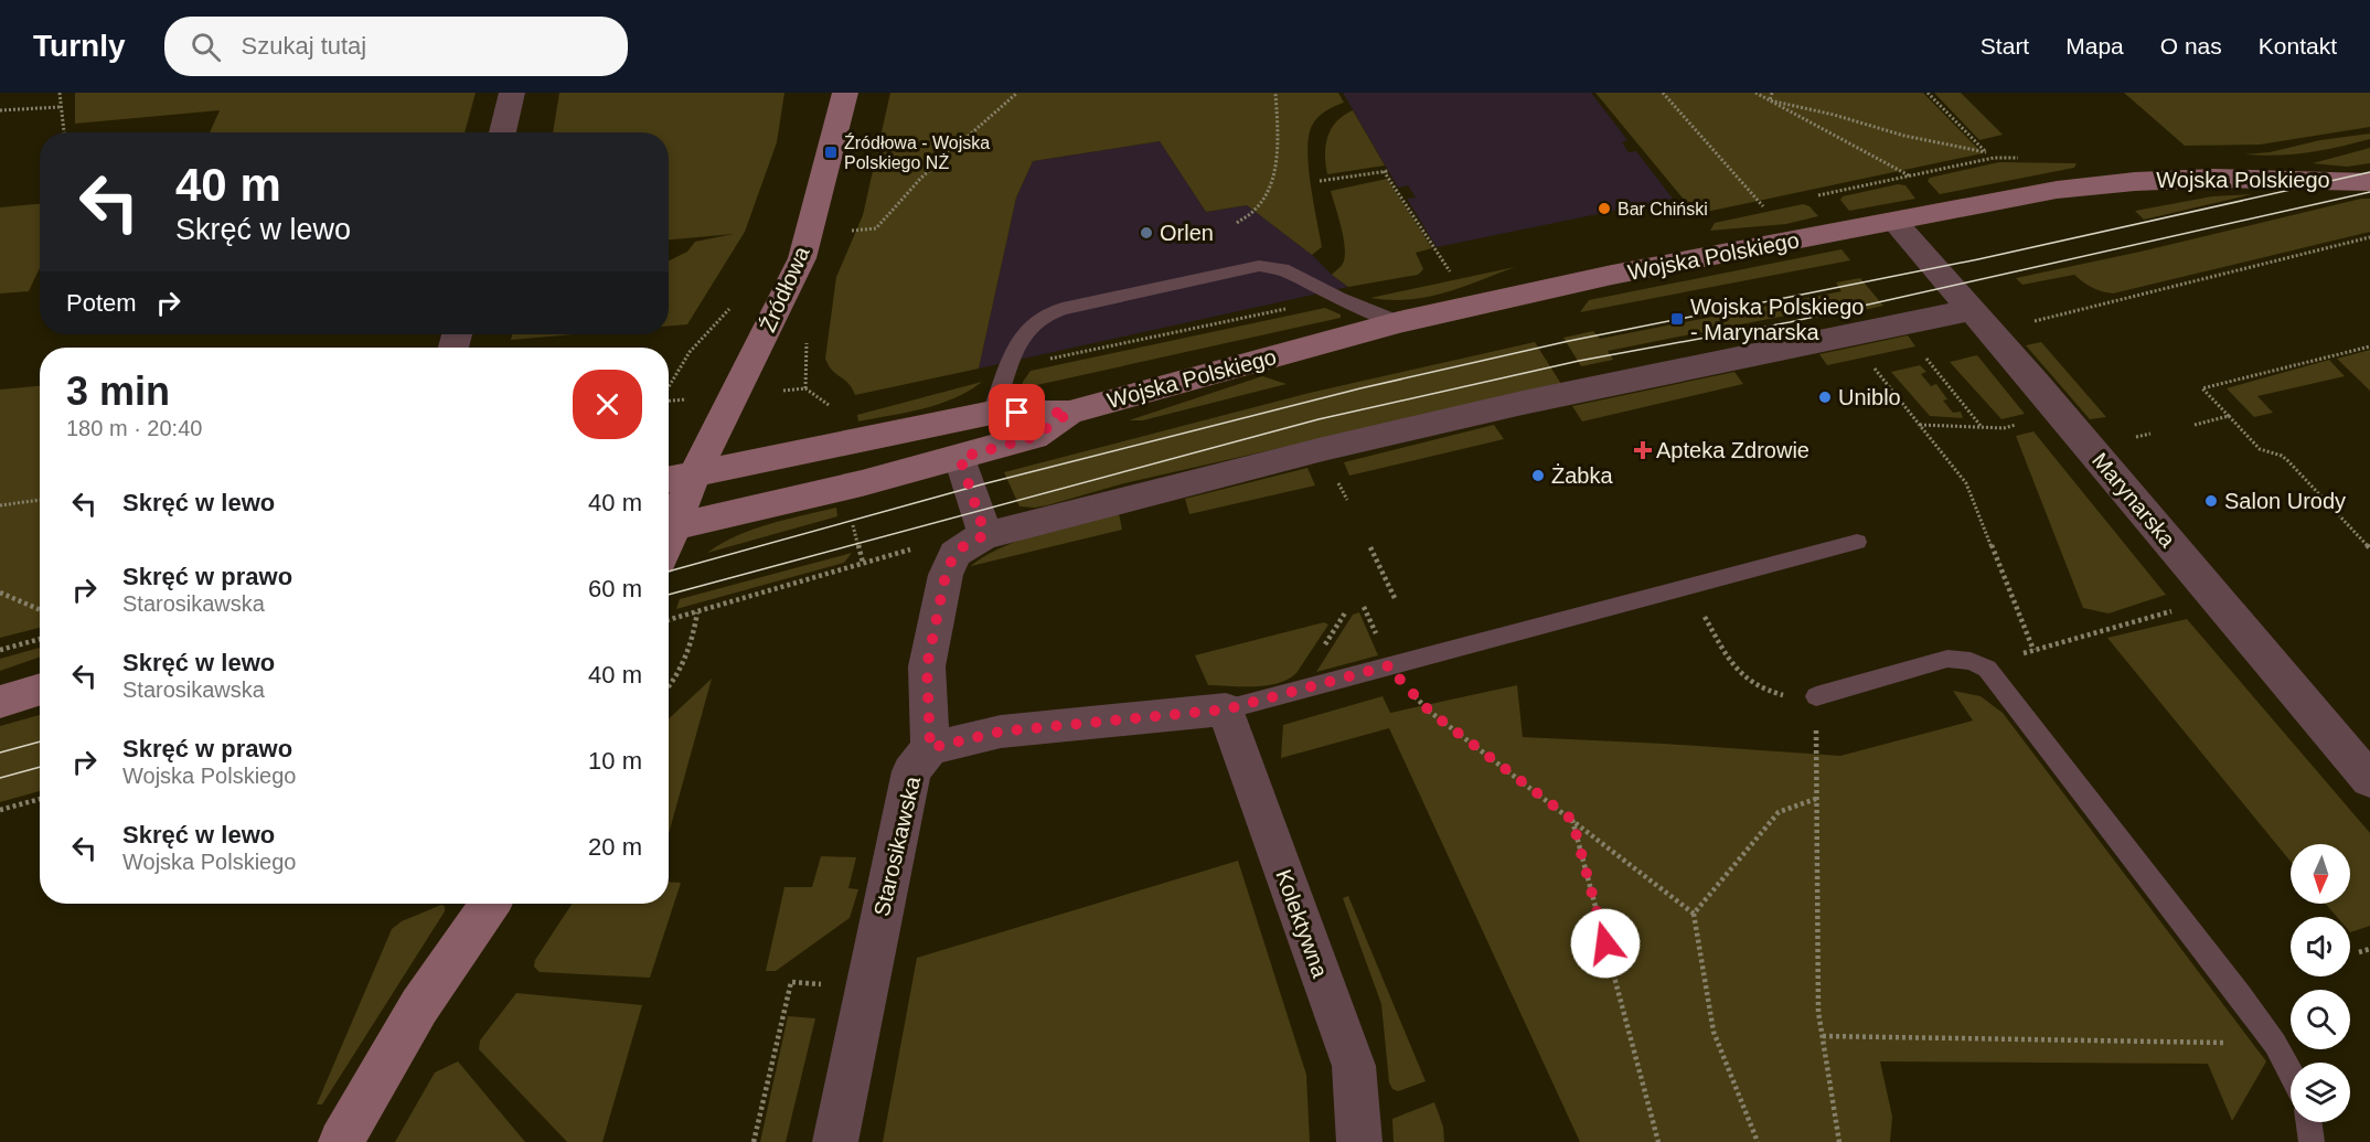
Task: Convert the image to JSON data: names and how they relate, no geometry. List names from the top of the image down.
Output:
{
  "streets": {
    "main road": ["Wojska Polskiego", "Źródłowa"],
    "street": ["Marynarska", "Starosikawska", "Kolektywna"]
  },
  "crossings": [
    ["Wojska Polskiego", "Źródłowa"],
    ["Wojska Polskiego", "Marynarska"]
  ],
  "places": {
    "transit": ["Źródłowa - Wojska Polskiego NŻ", "Wojska Polskiego - Marynarska"],
    "other": [
      "Bar Chiński",
      "Orlen",
      "Uniblo",
      "Żabka",
      "Salon Urody"
    ],
    "health": ["Apteka Zdrowie"]
  },
  "north": "bottom",
  "page": {
    "header": "Turnly",
    "search": "Szukaj tutaj",
    "nav": [
      "Start",
      "Mapa",
      "O nas",
      "Kontakt"
    ],
    "turn": ["40 m", "Skręć w lewo"],
    "then": "Potem",
    "heading": ["3 min", "180 m · 20:40"],
    "list": [
      {
        "name": "Skręć w lewo",
        "value": "40 m"
      },
      {
        "name": "Skręć w prawo",
        "note": "Starosikawska",
        "value": "60 m"
      },
      {
        "name": "Skręć w lewo",
        "note": "Starosikawska",
        "value": "40 m"
      },
      {
        "name": "Skręć w prawo",
        "note": "Wojska Polskiego",
        "value": "10 m"
      },
      {
        "name": "Skręć w lewo",
        "note": "Wojska Polskiego",
        "value": "20 m"
      }
    ]
  }
}
